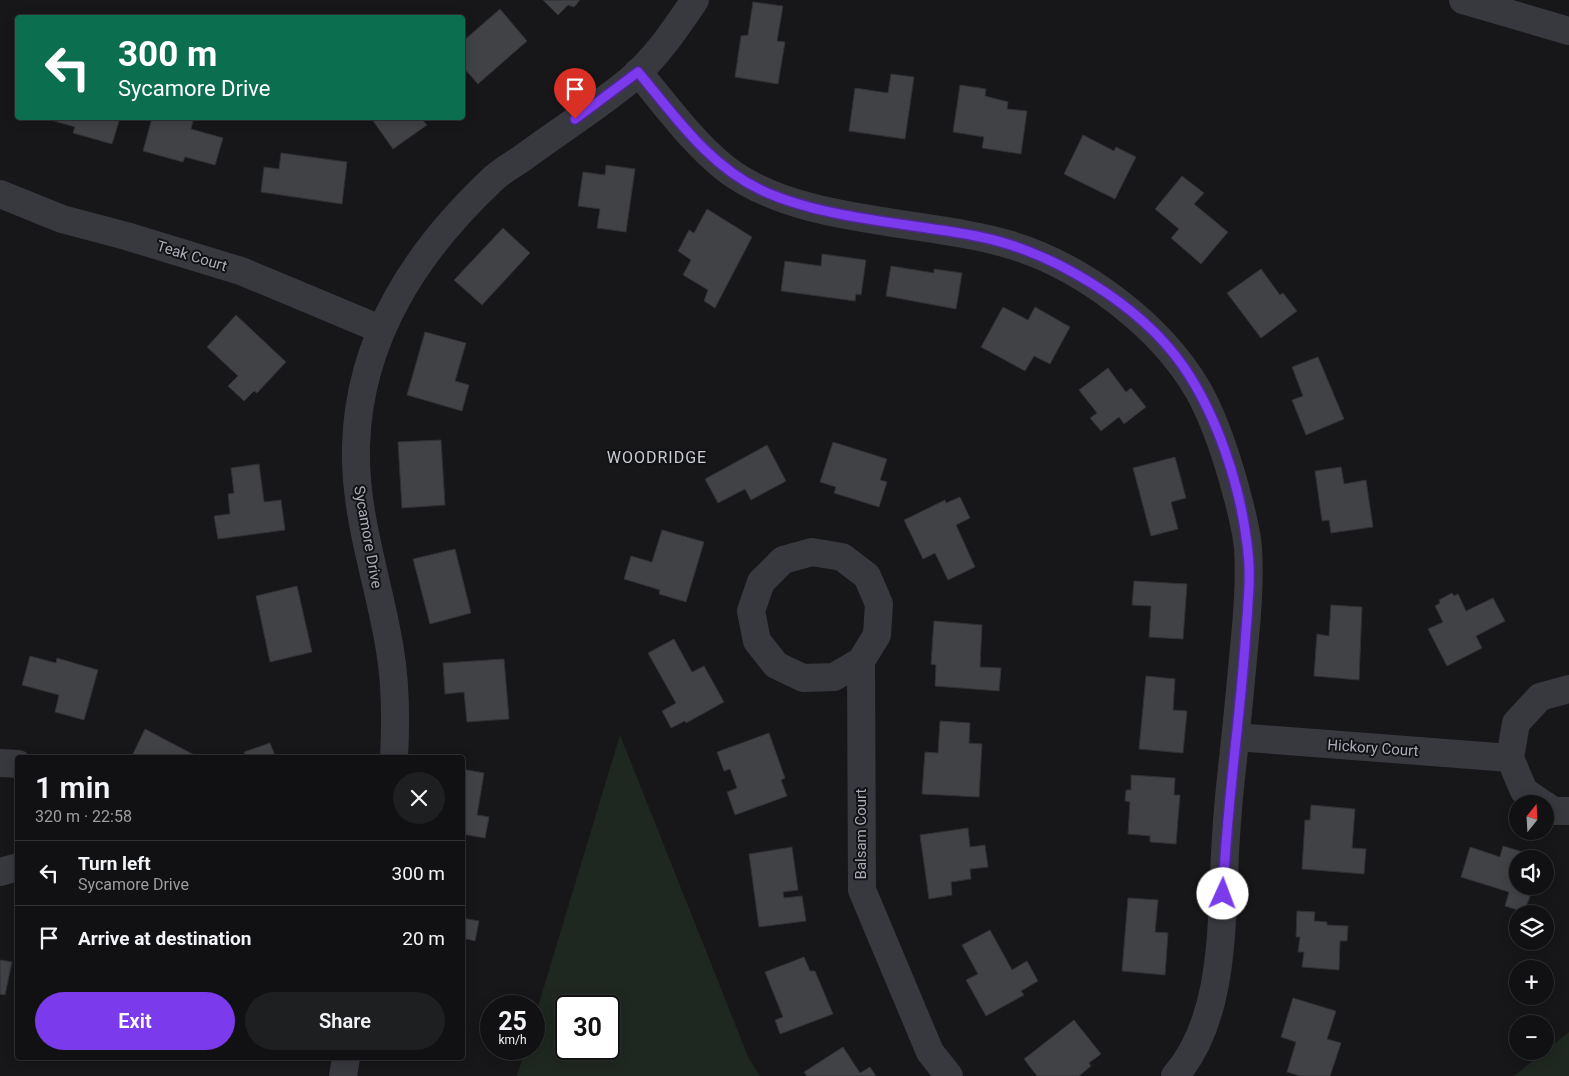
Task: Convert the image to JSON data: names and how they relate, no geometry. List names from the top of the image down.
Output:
{
  "streets": {
    "street": [
      "Teak Court",
      "Sycamore Drive",
      "Hickory Court",
      "Balsam Court"
    ]
  },
  "crossings": [
    ["Teak Court", "Sycamore Drive"]
  ],
  "districts": ["WOODRIDGE"],
  "north": "top",
  "page": {
    "turn": ["300 m", "Sycamore Drive"],
    "heading": ["1 min", "320 m · 22:58"],
    "map_buttons": ["+", "−"],
    "list": [
      {
        "name": "Turn left",
        "note": "Sycamore Drive",
        "value": "300 m"
      },
      {
        "name": "Arrive at destination",
        "value": "20 m"
      }
    ],
    "buttons": ["Exit", "Share"],
    "speed": "25 km/h",
    "limit": "30"
  }
}
